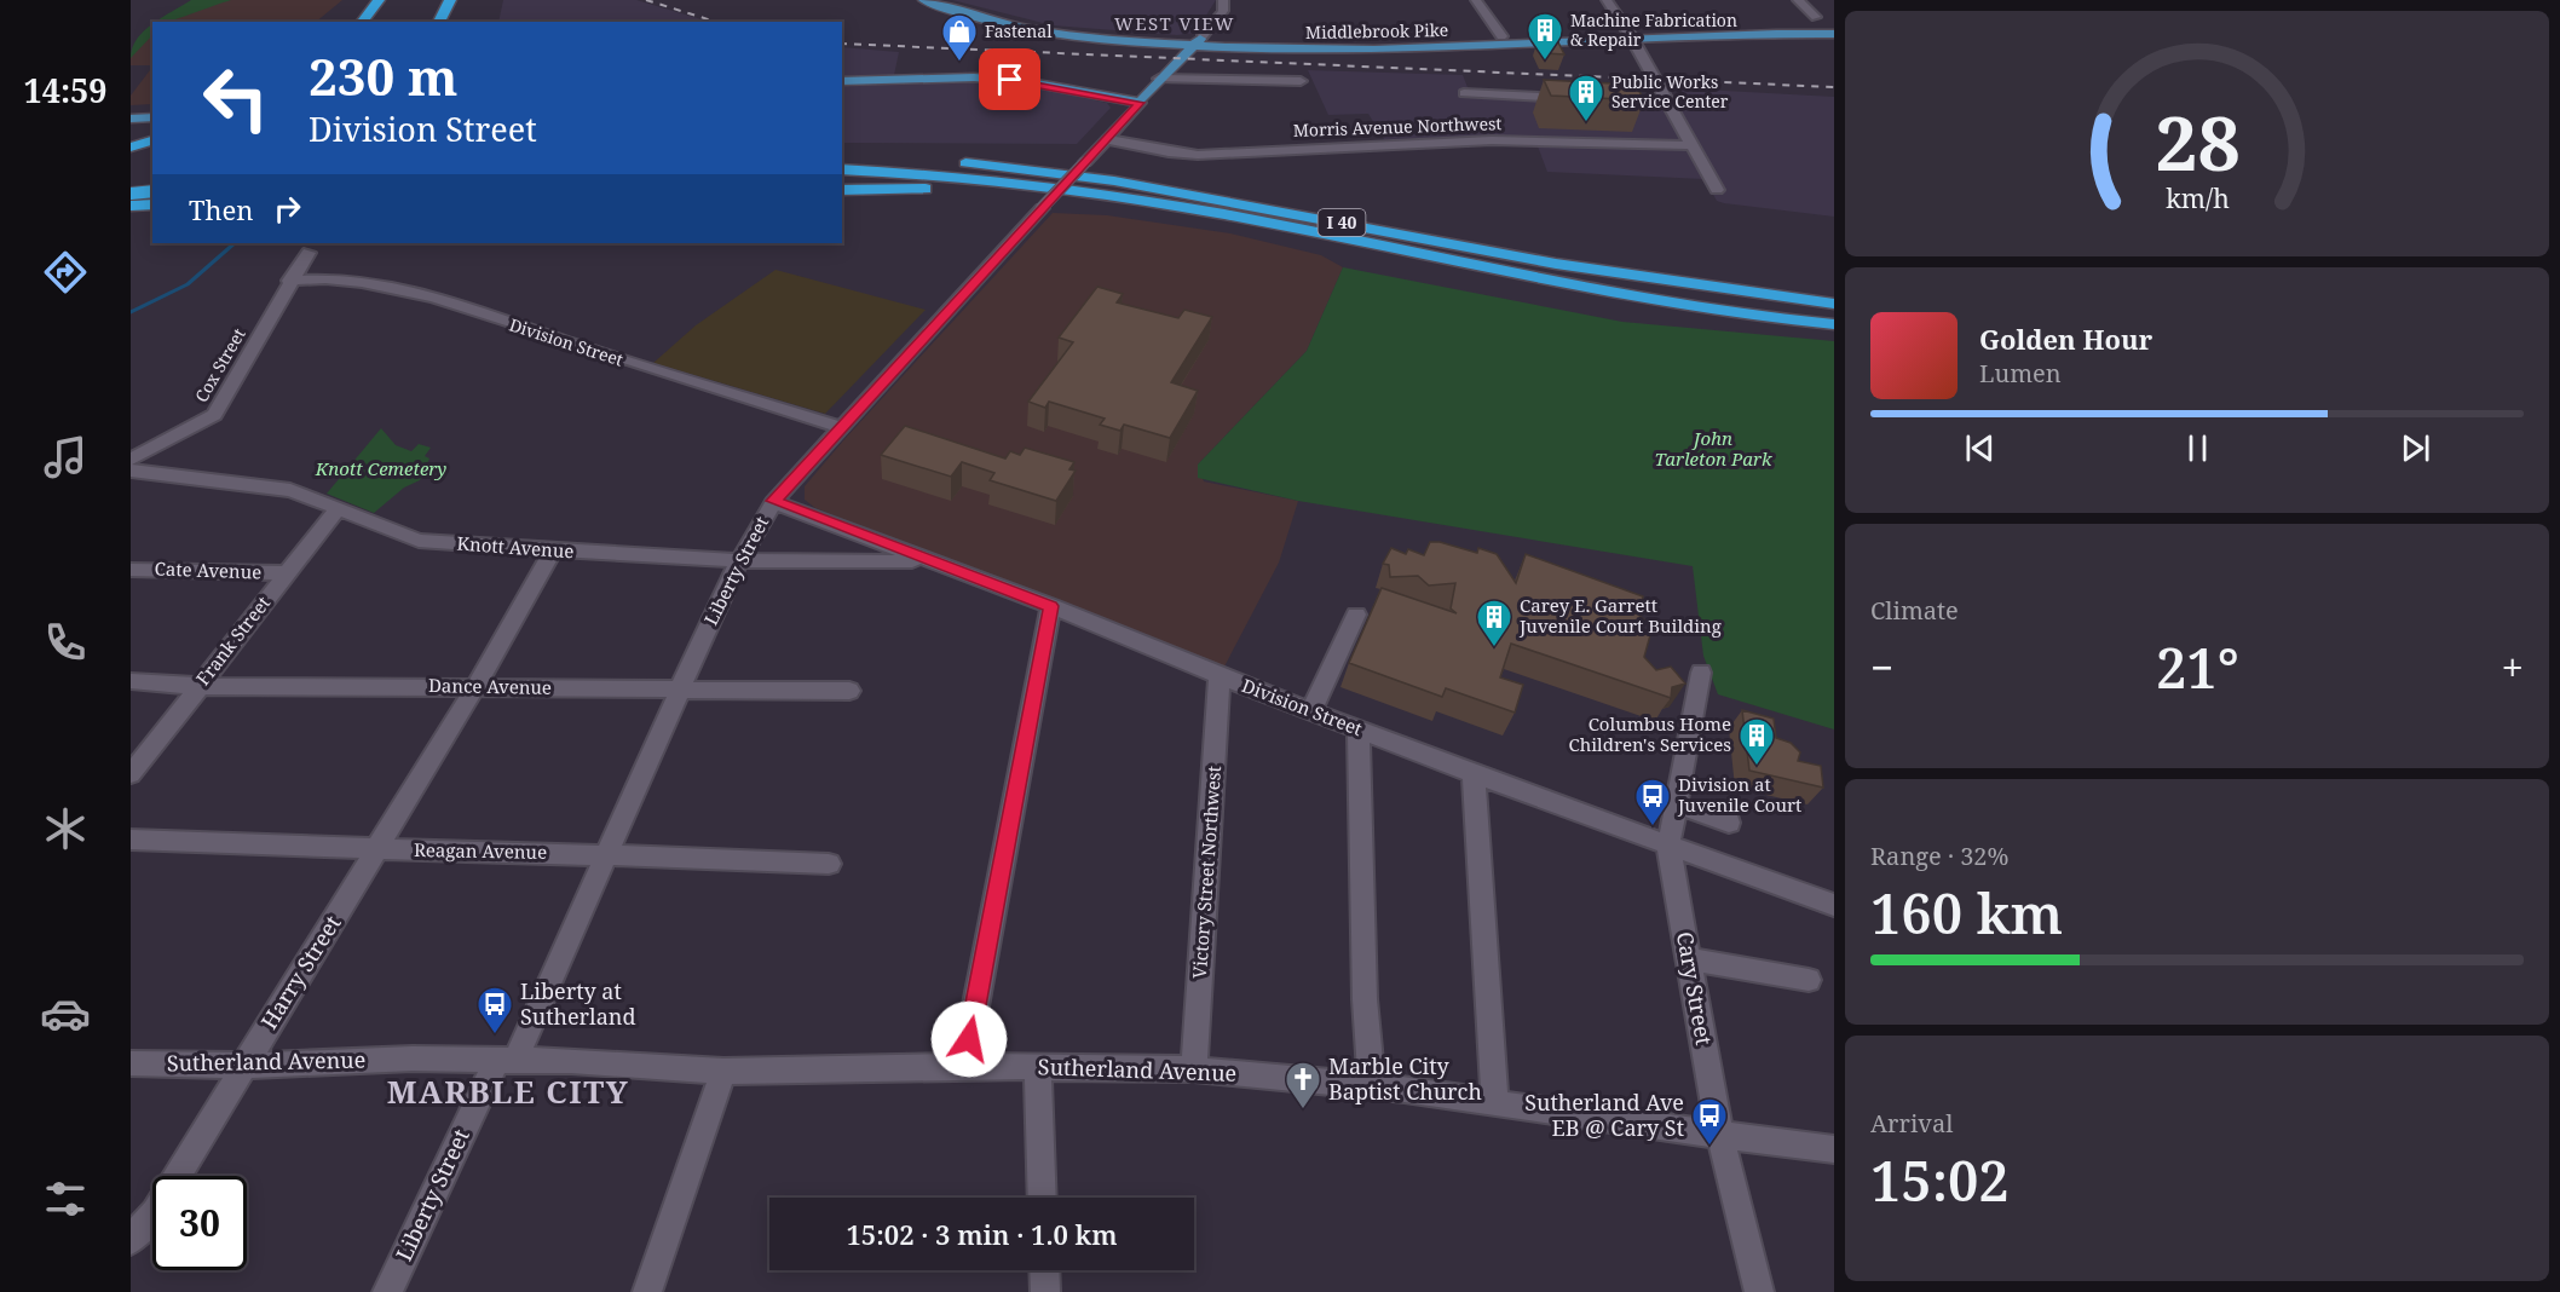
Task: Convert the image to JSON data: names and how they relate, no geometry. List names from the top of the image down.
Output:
{
  "streets": {
    "highway": ["I 40"],
    "main road": ["Middlebrook Pike", "Liberty Street"],
    "street": [
      "Morris Avenue Northwest",
      "Division Street",
      "Cox Street",
      "Knott Avenue",
      "Cate Avenue",
      "Frank Street",
      "Dance Avenue",
      "Reagan Avenue",
      "Victory Street Northwest",
      "Harry Street",
      "Cary Street",
      "Sutherland Avenue"
    ]
  },
  "crossings": [
    ["Middlebrook Pike", "Liberty Street"],
    ["Morris Avenue Northwest", "Liberty Street"],
    ["Division Street", "Cox Street"],
    ["Division Street", "Knott Avenue"],
    ["Division Street", "Liberty Street"],
    ["Division Street", "Victory Street Northwest"],
    ["Division Street", "Cary Street"],
    ["Knott Avenue", "Liberty Street"],
    ["Knott Avenue", "Frank Street"],
    ["Knott Avenue", "Harry Street"],
    ["Cate Avenue", "Frank Street"],
    ["Liberty Street", "Dance Avenue"],
    ["Liberty Street", "Reagan Avenue"],
    ["Liberty Street", "Sutherland Avenue"],
    ["Frank Street", "Dance Avenue"],
    ["Dance Avenue", "Harry Street"],
    ["Reagan Avenue", "Harry Street"],
    ["Victory Street Northwest", "Sutherland Avenue"],
    ["Harry Street", "Sutherland Avenue"],
    ["Cary Street", "Sutherland Avenue"]
  ],
  "districts": ["WEST VIEW", "MARBLE CITY"],
  "parks": ["John Tarleton Park", "Knott Cemetery"],
  "places": {
    "building": [
      "Machine Fabrication & Repair",
      "Public Works Service Center",
      "Carey E. Garrett Juvenile Court Building",
      "Columbus Home Children's Services"
    ],
    "shop": ["Fastenal"],
    "bus stop": ["Division at Juvenile Court", "Liberty at Sutherland", "Sutherland Ave EB @ Cary St"],
    "church": ["Marble City Baptist Church"]
  },
  "page": {
    "tabs": "14:59",
    "turn": ["230 m", "Division Street"],
    "then": "Then",
    "song": ["Golden Hour", "Lumen"],
    "tile": [
      "Climate",
      ["Range · 32%", "160 km"],
      ["Arrival", "15:02"]
    ],
    "heat": ["−", "21°", "+"],
    "limit": "30",
    "trip": "15:02 · 3 min · 1.0 km",
    "gauge": ["28", "km/h"]
  }
}
